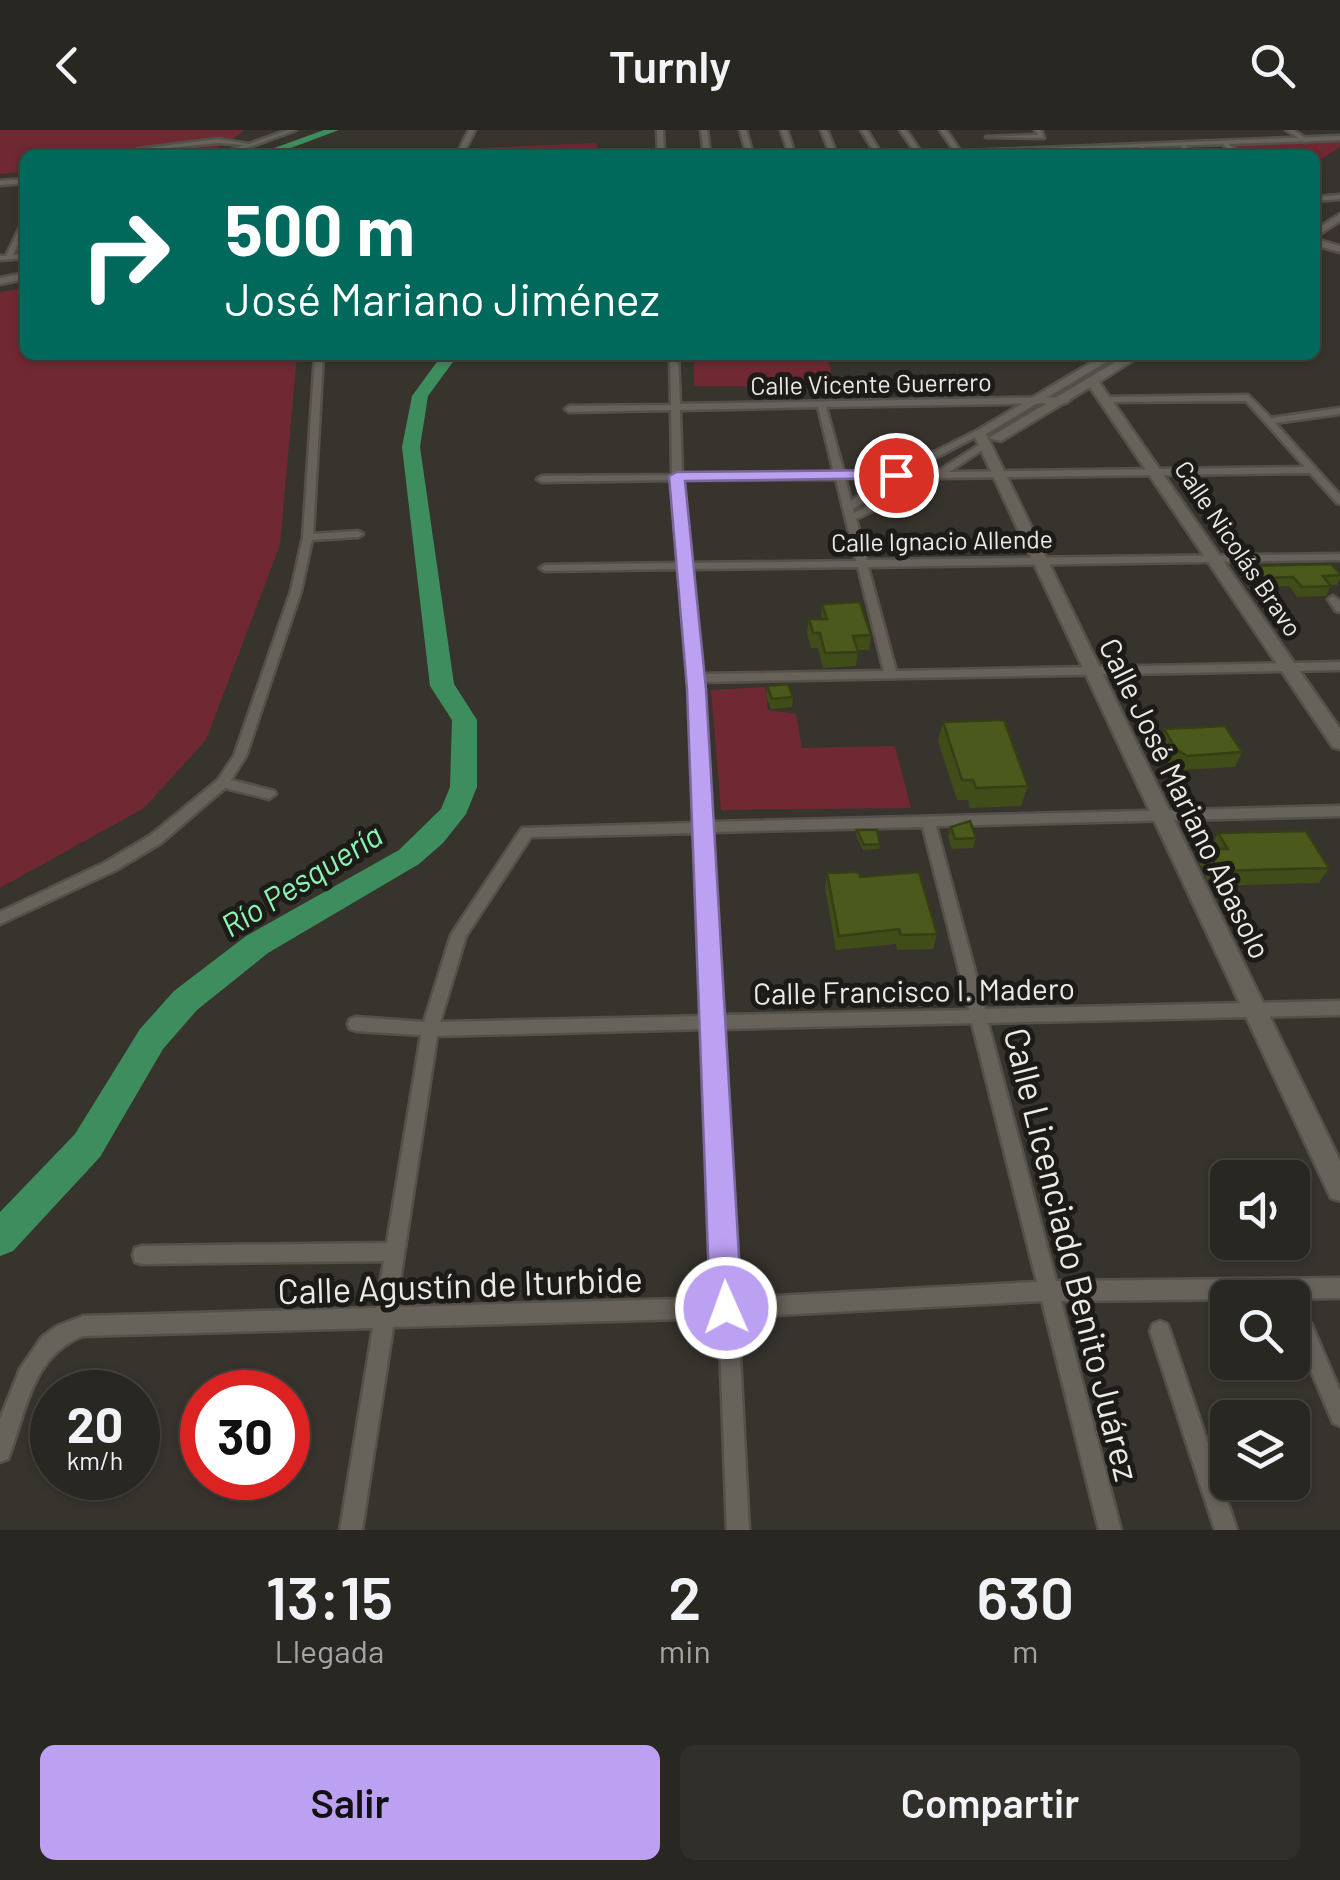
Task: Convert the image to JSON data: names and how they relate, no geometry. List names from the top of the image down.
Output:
{
  "streets": {
    "street": [
      "Calle Vicente Guerrero",
      "Calle Ignacio Allende",
      "Calle Nicolás Bravo",
      "Calle José Mariano Abasolo",
      "Calle Francisco I. Madero",
      "Calle Licenciado Benito Juárez",
      "Calle Agustín de Iturbide"
    ]
  },
  "crossings": [
    ["Calle Ignacio Allende", "Calle Nicolás Bravo"],
    ["Calle Ignacio Allende", "Calle José Mariano Abasolo"],
    ["Calle José Mariano Abasolo", "Calle Francisco I. Madero"],
    ["Calle Francisco I. Madero", "Calle Licenciado Benito Juárez"],
    ["Calle Licenciado Benito Juárez", "Calle Agustín de Iturbide"]
  ],
  "water": ["Río Pesquería"],
  "page": {
    "header": "Turnly",
    "turn": ["500 m", "José Mariano Jiménez"],
    "speed": "20 km/h",
    "limit": "30",
    "eta": [
      "13:15",
      "Llegada",
      "2",
      "min",
      "630",
      "m"
    ],
    "buttons": ["Salir", "Compartir"]
  }
}
